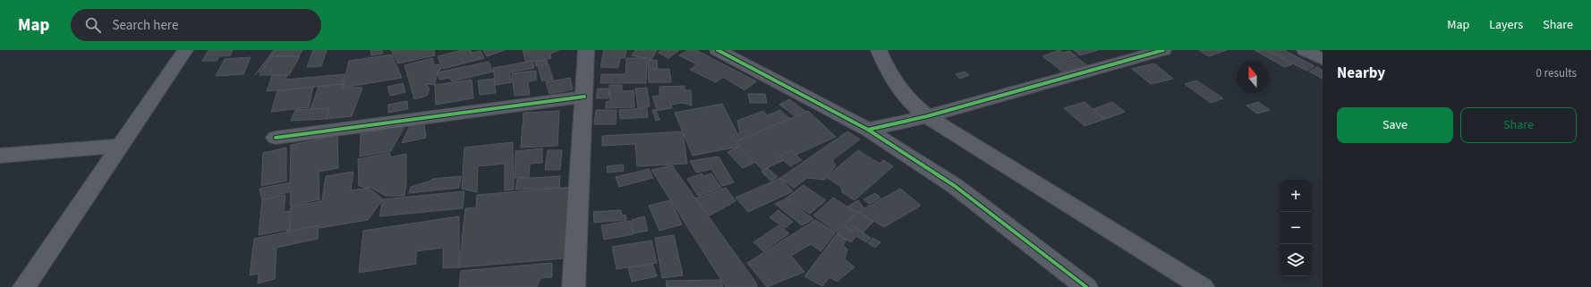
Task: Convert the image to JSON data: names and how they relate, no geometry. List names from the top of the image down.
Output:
{
  "north": "top",
  "page": {
    "header": "Map",
    "search": "Search here",
    "nav": ["Map", "Layers", "Share"],
    "heading": ["Nearby", "0 results"],
    "buttons": ["Save", "Share"],
    "map_buttons": ["+", "−"]
  }
}
